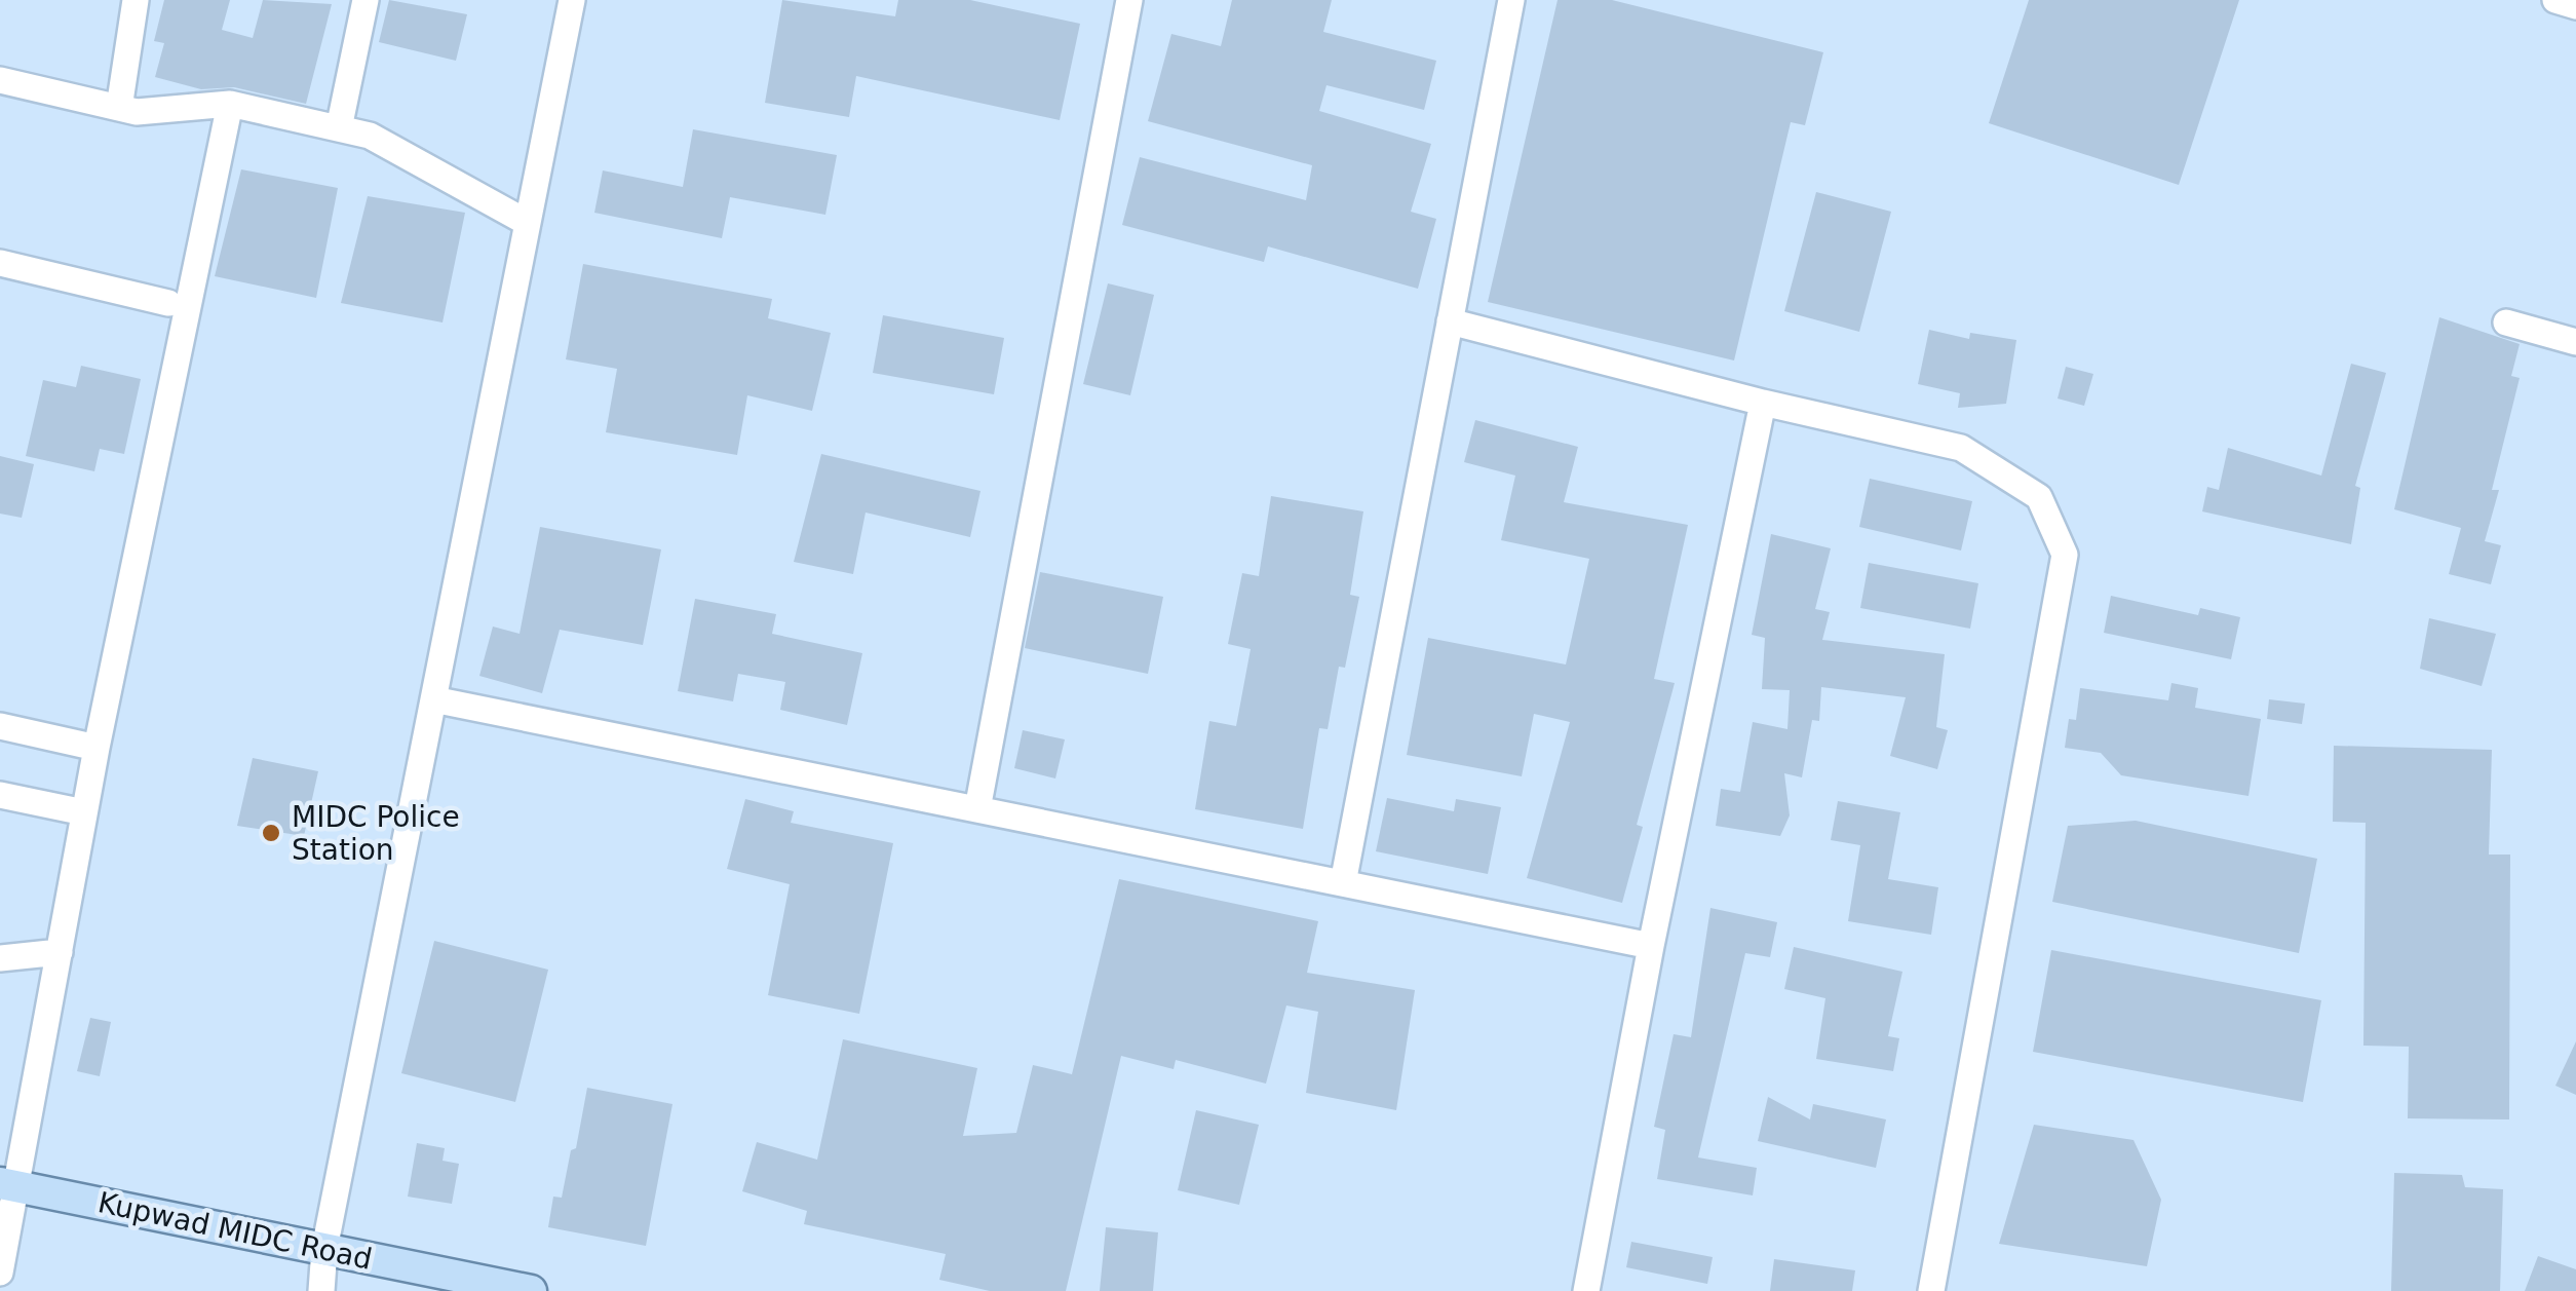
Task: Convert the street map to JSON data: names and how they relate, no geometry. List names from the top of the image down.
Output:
{
  "streets": {
    "main road": ["Kupwad MIDC Road"]
  },
  "places": ["MIDC Police Station"]
}
